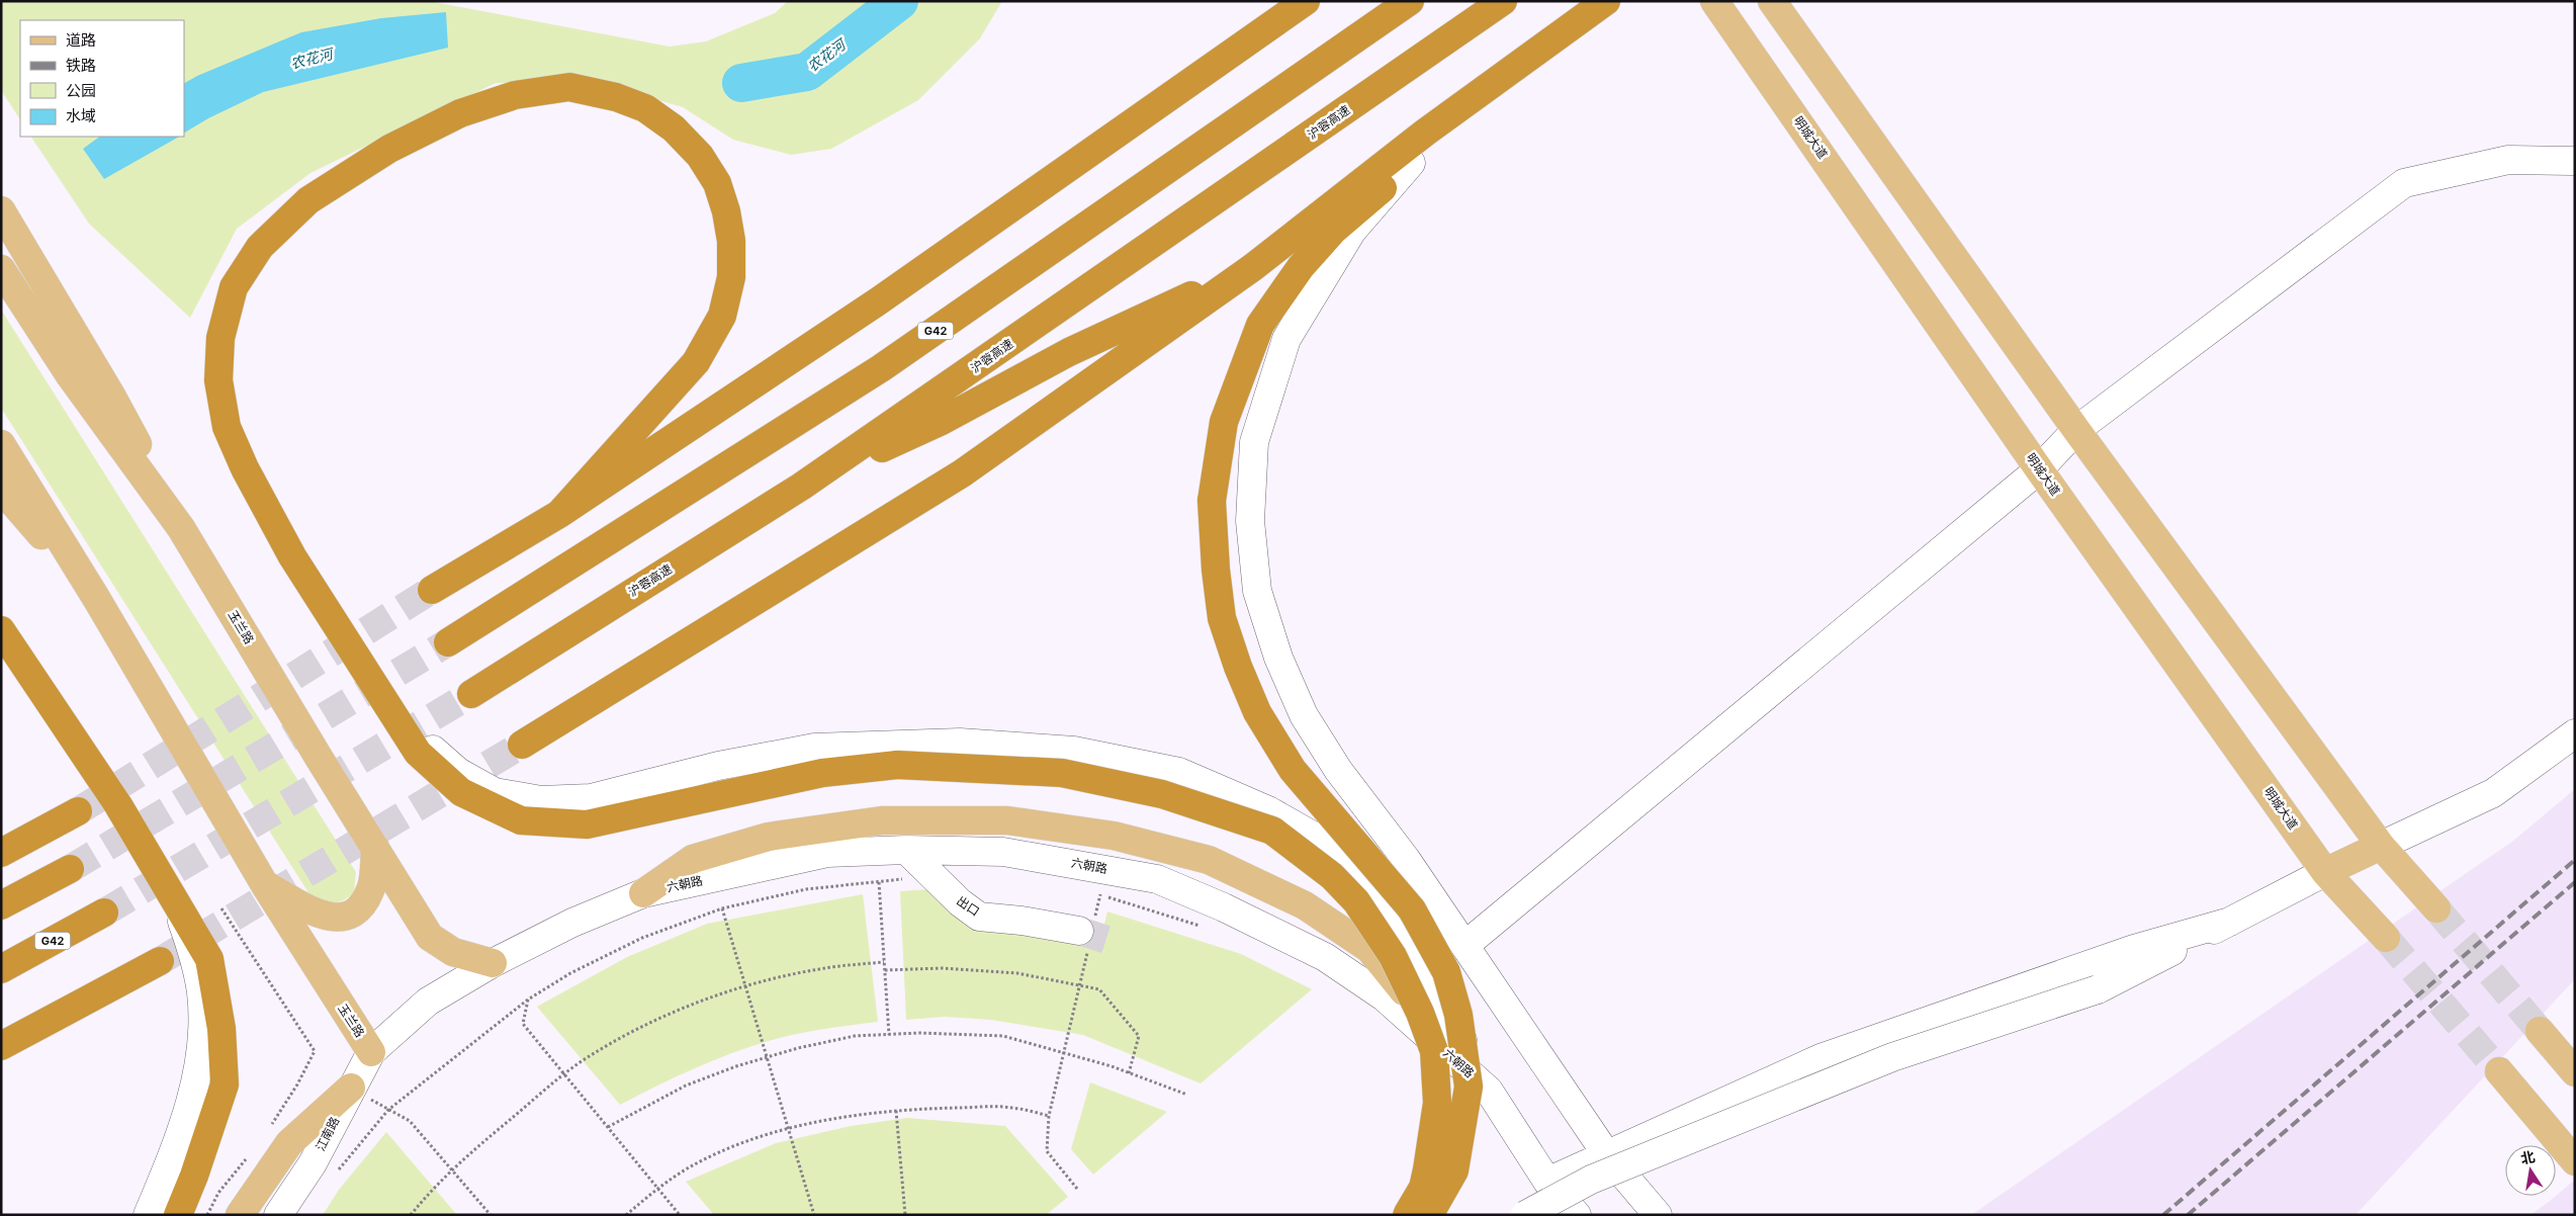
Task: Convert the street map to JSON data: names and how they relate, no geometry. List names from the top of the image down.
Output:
{
  "streets": {
    "highway": ["沪蓉高速", "G42"],
    "main road": ["明城大道", "玉兰路"],
    "street": ["六朝路", "出口", "江南路"]
  },
  "crossings": [
    ["玉兰路", "六朝路"],
    ["玉兰路", "江南路"],
    ["六朝路", "出口"],
    ["六朝路", "江南路"]
  ],
  "water": ["农花河"],
  "legend": [
    "道路",
    "铁路",
    "公园",
    "水域"
  ],
  "north": "top"
}
